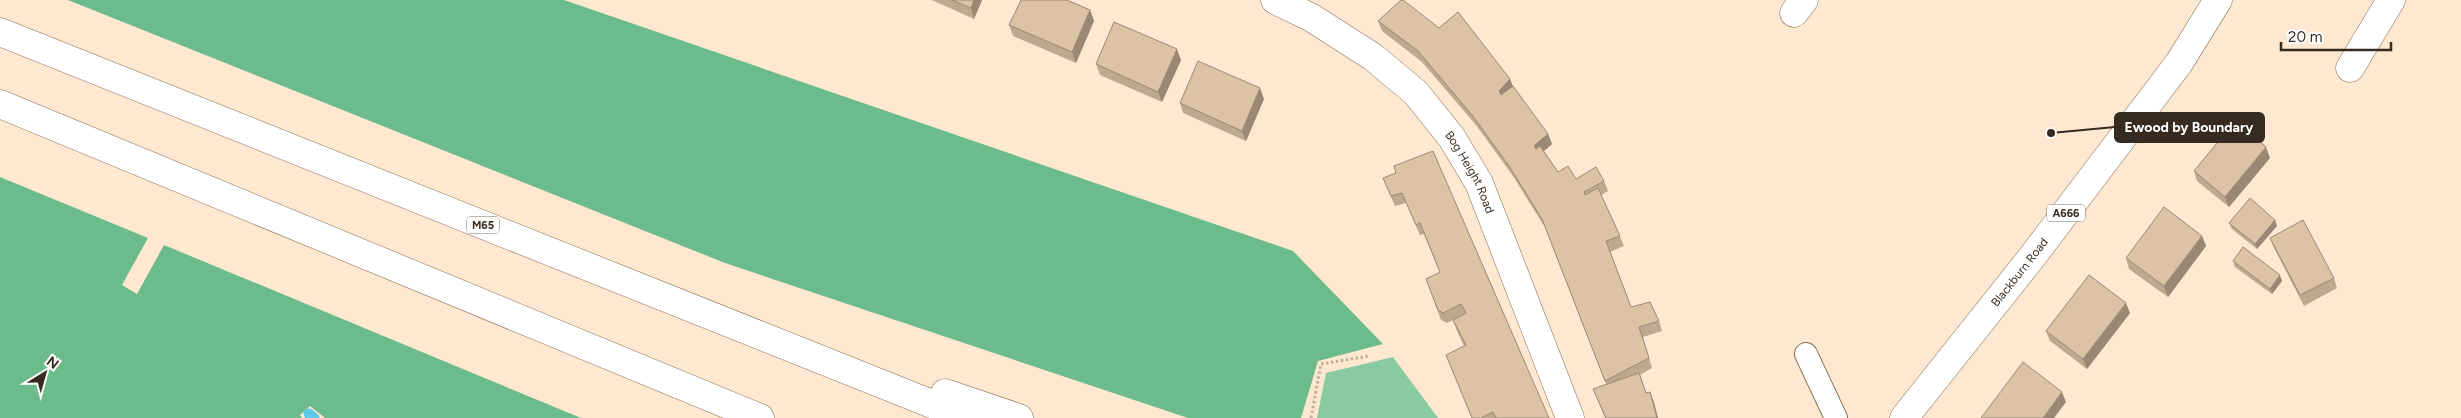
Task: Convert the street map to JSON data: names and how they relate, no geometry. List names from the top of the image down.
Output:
{
  "streets": {
    "main road": [
      "Bog Height Road",
      "A666",
      "M65",
      "Blackburn Road"
    ]
  },
  "places": ["Ewood by Boundary"],
  "scale_bar": "20 m",
  "north": "top right"
}
